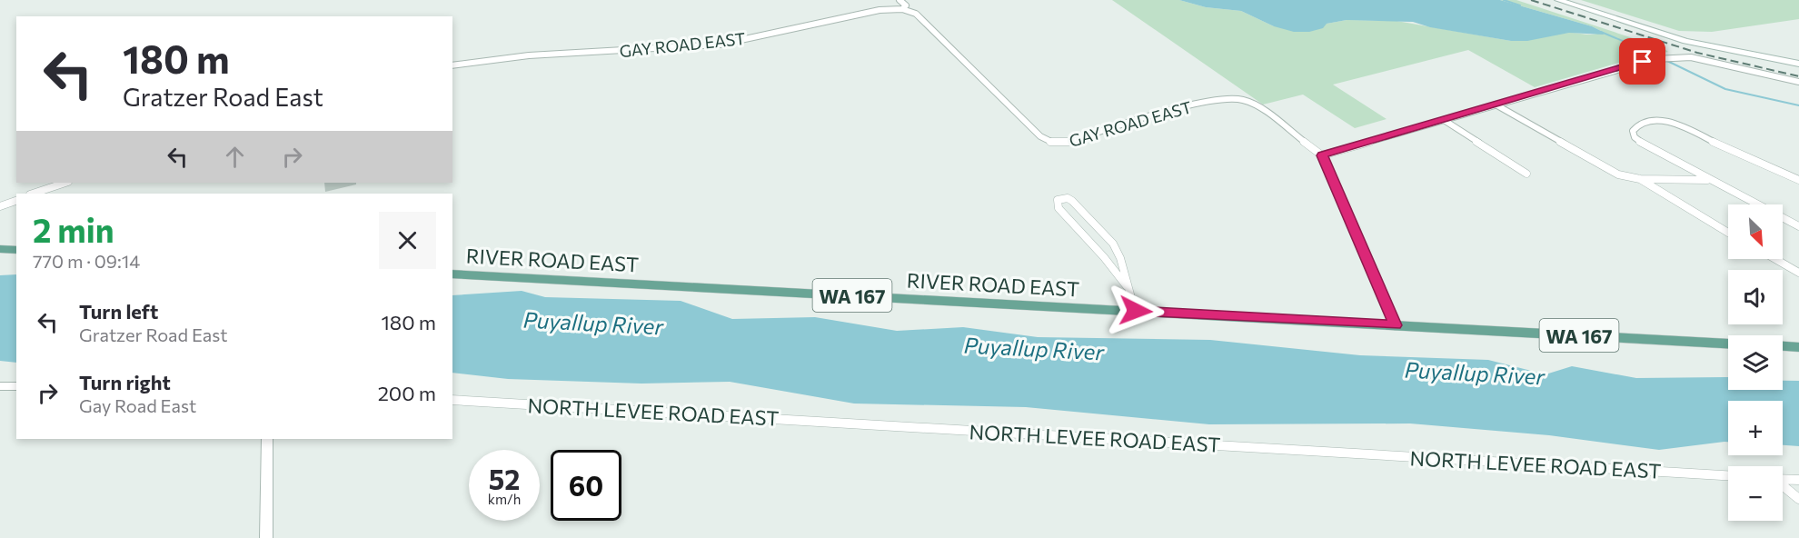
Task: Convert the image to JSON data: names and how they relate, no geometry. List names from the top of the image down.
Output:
{
  "streets": {
    "main road": ["RIVER ROAD EAST", "WA 167"],
    "street": ["GAY ROAD EAST", "NORTH LEVEE ROAD EAST"]
  },
  "water": ["Puyallup River"],
  "north": "bottom right",
  "page": {
    "turn": ["180 m", "Gratzer Road East"],
    "heading": ["2 min", "770 m · 09:14"],
    "map_buttons": ["+", "−"],
    "list": [
      {
        "name": "Turn left",
        "note": "Gratzer Road East",
        "value": "180 m"
      },
      {
        "name": "Turn right",
        "note": "Gay Road East",
        "value": "200 m"
      }
    ],
    "speed": "52 km/h",
    "limit": "60"
  }
}
